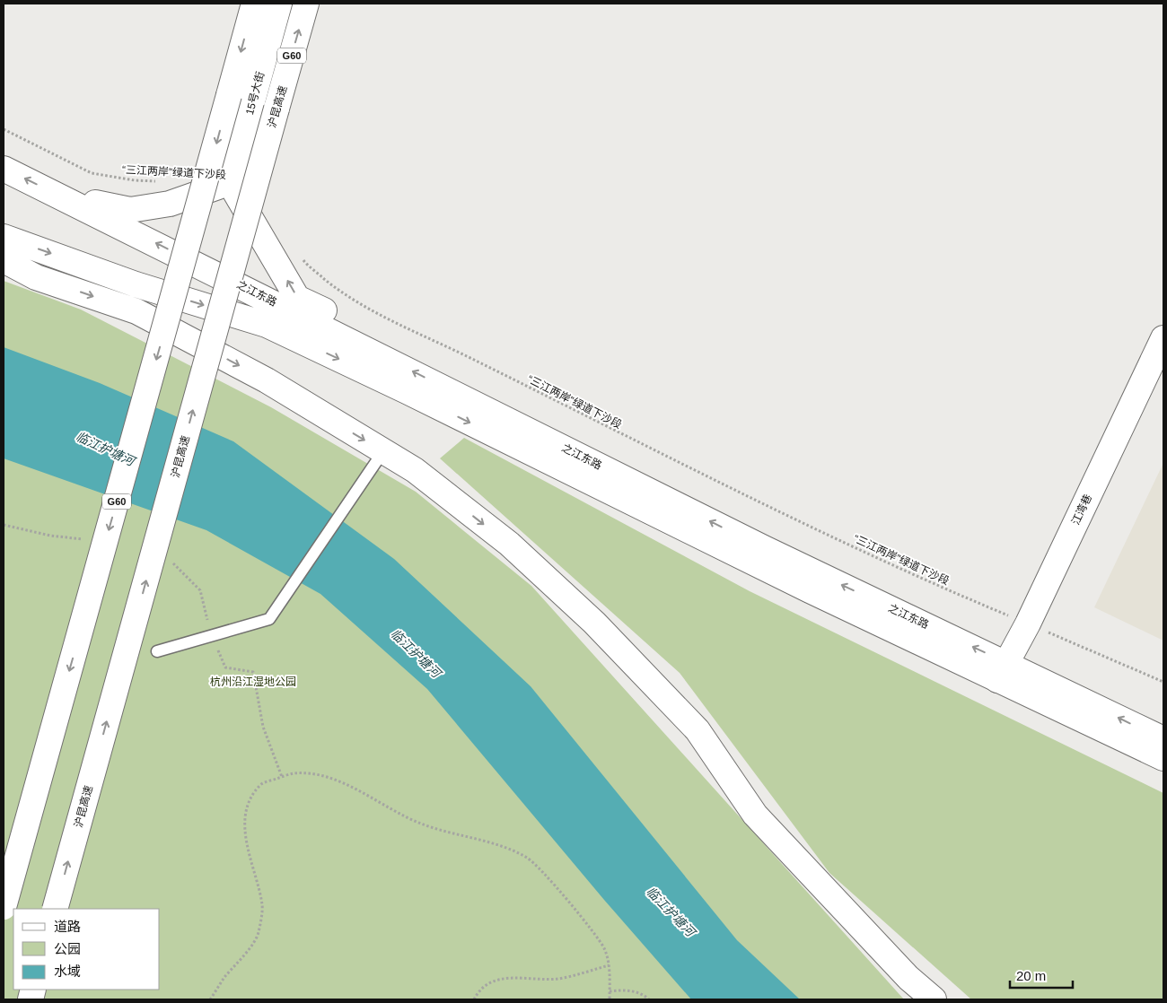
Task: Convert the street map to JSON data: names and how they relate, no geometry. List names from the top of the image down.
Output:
{
  "streets": {
    "main road": [
      "G60",
      "15号大街",
      "沪昆高速",
      "之江东路",
      "江湾巷"
    ],
    "path": ["“三江两岸”绿道下沙段"]
  },
  "crossings": [
    ["“三江两岸”绿道下沙段", "江湾巷"],
    ["之江东路", "江湾巷"]
  ],
  "water": ["临江护塘河"],
  "parks": ["杭州沿江湿地公园"],
  "legend": ["道路", "公园", "水域"],
  "scale_bar": "20 m"
}
